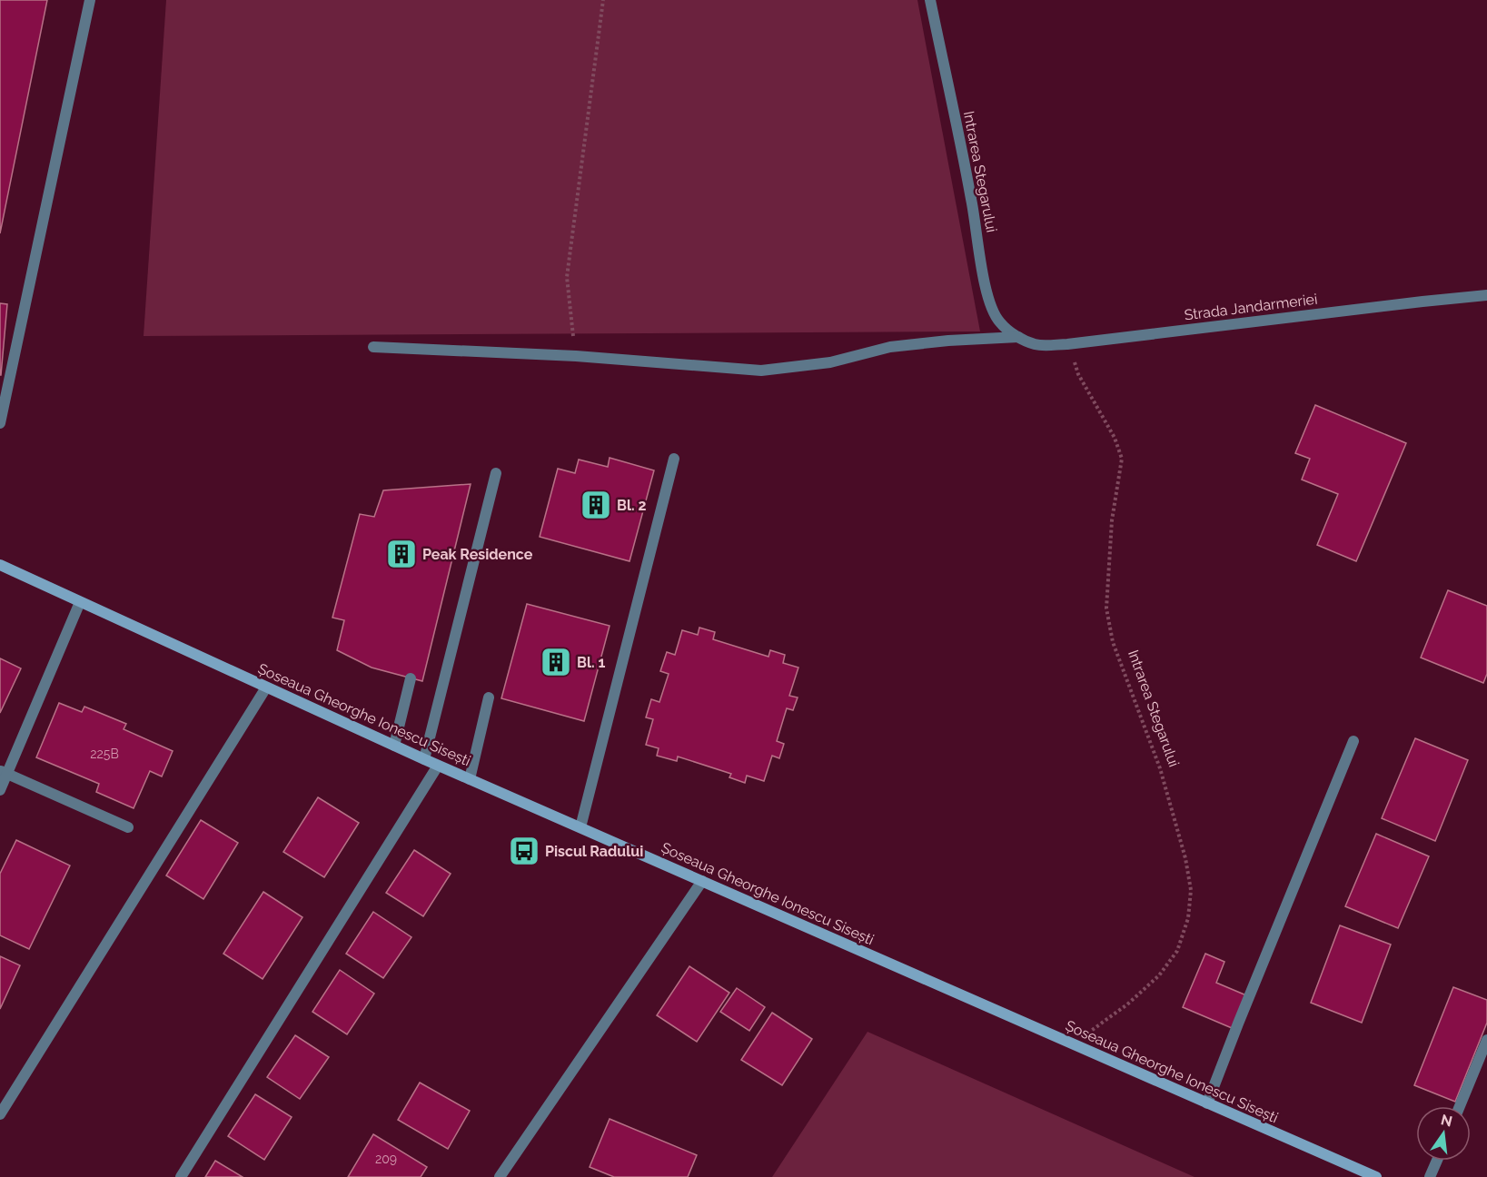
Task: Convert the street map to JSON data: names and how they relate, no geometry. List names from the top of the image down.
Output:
{
  "streets": {
    "main road": ["Șoseaua Gheorghe Ionescu Sisești"],
    "street": ["Intrarea Stegarului", "Strada Jandarmeriei"]
  },
  "crossings": [
    ["Intrarea Stegarului", "Strada Jandarmeriei"],
    ["Intrarea Stegarului", "Șoseaua Gheorghe Ionescu Sisești"]
  ],
  "places": {
    "building": ["Bl. 2", "Peak Residence", "Bl. 1"],
    "bus stop": ["Piscul Radului"]
  },
  "house_numbers": ["225B", "209"],
  "north": "top"
}
